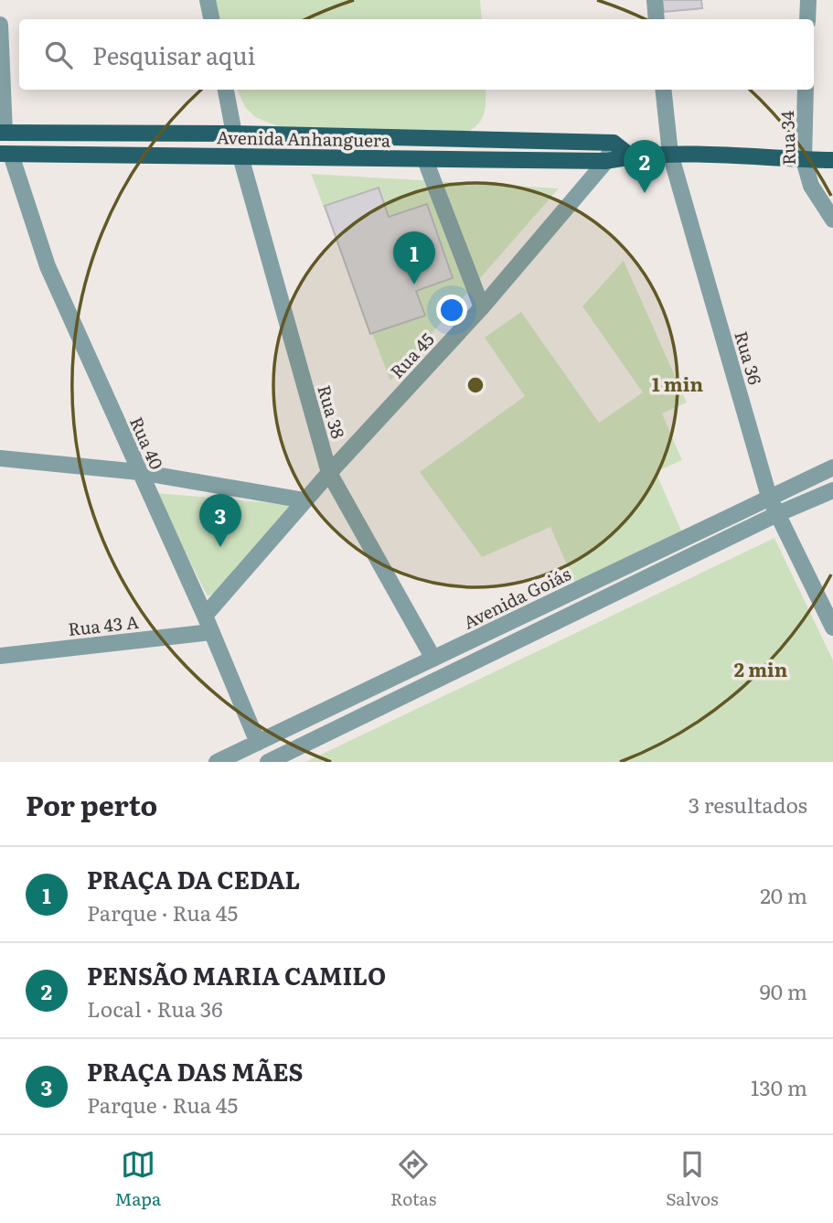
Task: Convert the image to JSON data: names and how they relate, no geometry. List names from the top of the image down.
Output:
{
  "streets": {
    "main road": ["Avenida Anhanguera"],
    "street": [
      "Rua 34",
      "Rua 45",
      "Rua 36",
      "Rua 38",
      "Rua 40",
      "Avenida Goiás",
      "Rua 43 A"
    ]
  },
  "crossings": [
    ["Avenida Anhanguera", "Rua 34"],
    ["Avenida Anhanguera", "Rua 45"],
    ["Avenida Anhanguera", "Rua 36"],
    ["Avenida Anhanguera", "Rua 38"],
    ["Avenida Anhanguera", "Rua 40"],
    ["Rua 45", "Rua 38"],
    ["Rua 45", "Rua 40"],
    ["Rua 36", "Avenida Goiás"],
    ["Rua 38", "Avenida Goiás"],
    ["Rua 40", "Avenida Goiás"],
    ["Rua 40", "Rua 43 A"]
  ],
  "page": {
    "search": "Pesquisar aqui",
    "pins": ["2", "1", "3"],
    "heading": ["Por perto", "3 resultados"],
    "list": [
      {
        "mark": "1",
        "name": "PRAÇA DA CEDAL",
        "note": "Parque · Rua 45",
        "value": "20 m"
      },
      {
        "mark": "2",
        "name": "PENSÃO MARIA CAMILO",
        "note": "Local · Rua 36",
        "value": "90 m"
      },
      {
        "mark": "3",
        "name": "PRAÇA DAS MÃES",
        "note": "Parque · Rua 45",
        "value": "130 m"
      }
    ],
    "nav": ["Mapa", "Rotas", "Salvos"]
  },
  "rings": ["1 min", "2 min"]
}
